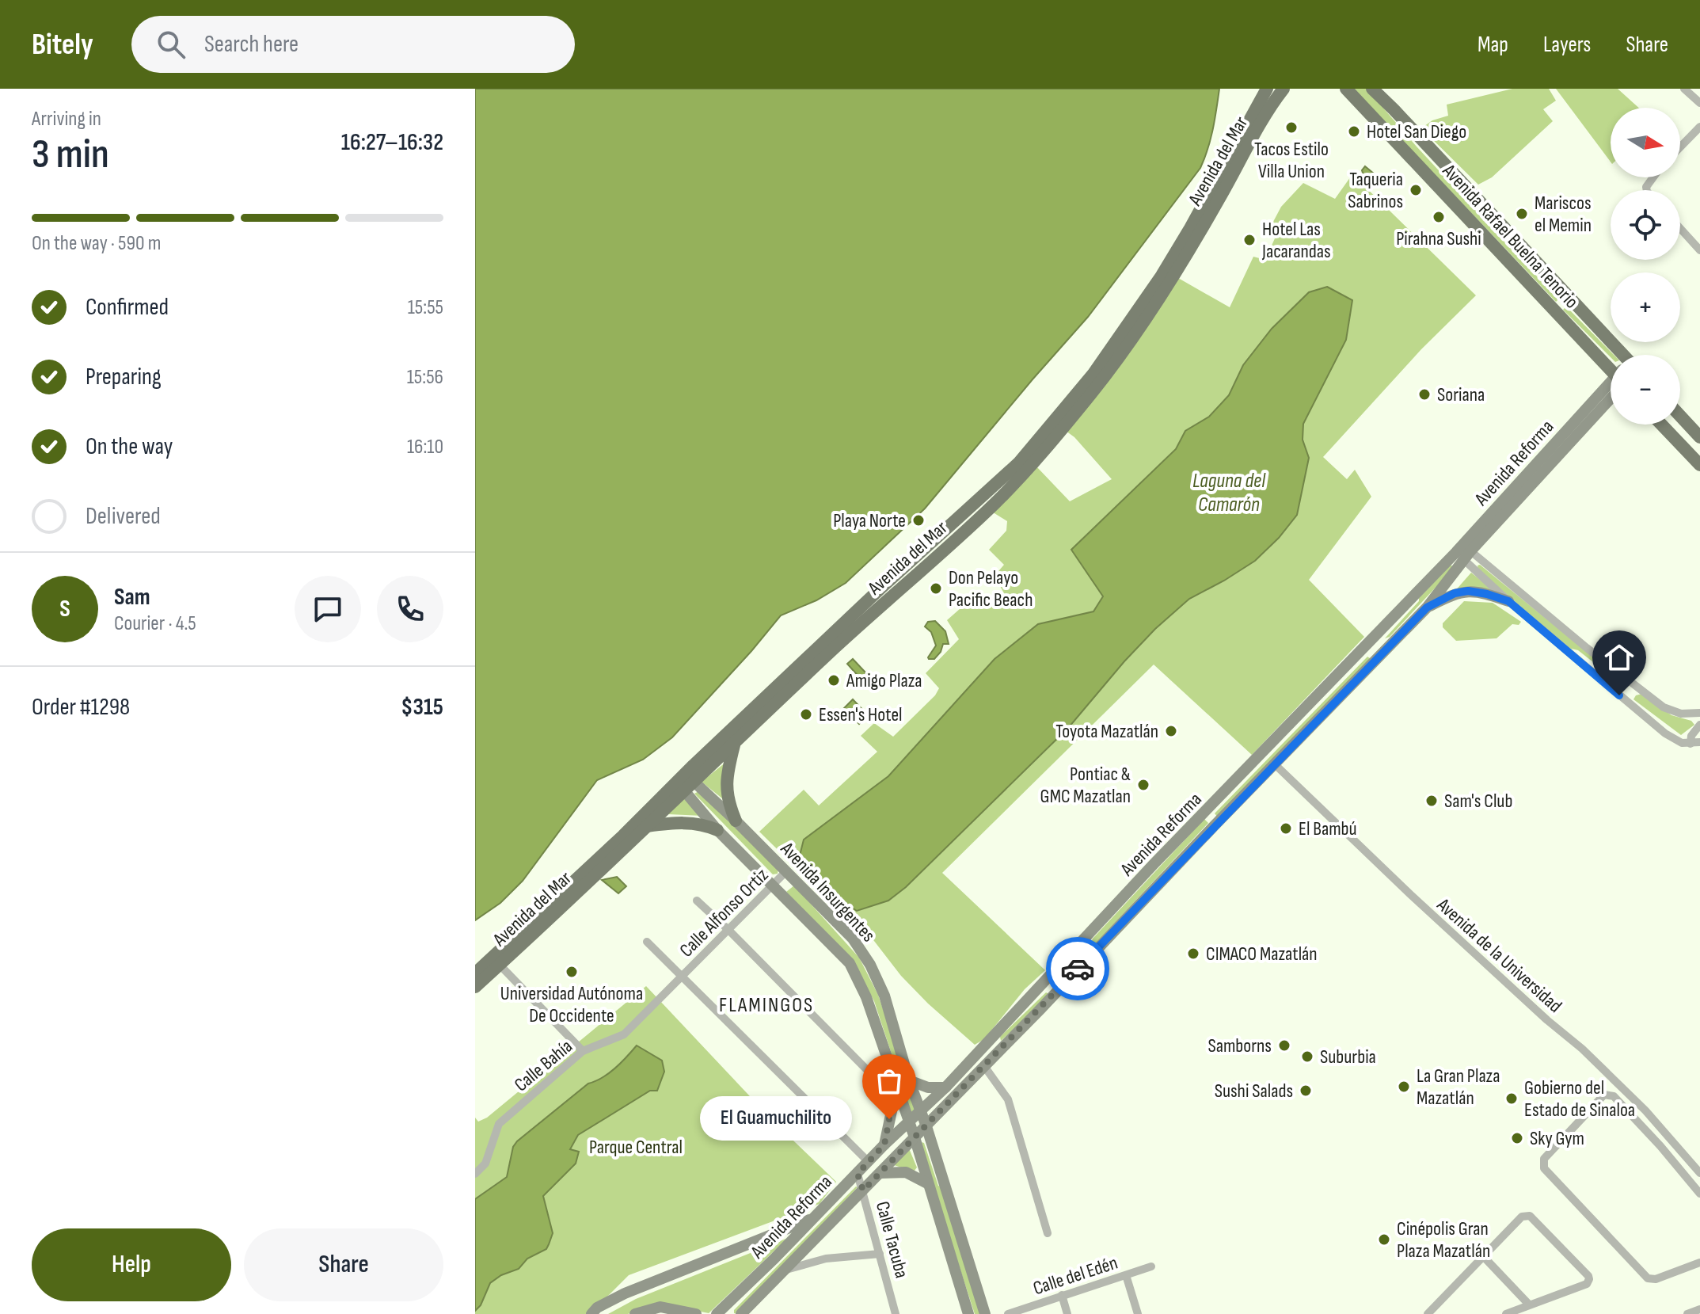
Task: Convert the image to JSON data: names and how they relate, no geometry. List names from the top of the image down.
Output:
{
  "streets": {
    "main road": [
      "Avenida del Mar",
      "Avenida Rafael Buelna Tenorio",
      "Avenida Reforma",
      "Avenida Insurgentes"
    ],
    "street": [
      "Calle Alfonso Ortiz",
      "Avenida de la Universidad",
      "Calle Bahía",
      "Calle Tacuba",
      "Calle del Edén"
    ]
  },
  "crossings": [
    ["Avenida del Mar", "Avenida Insurgentes"],
    ["Avenida Reforma", "Avenida Insurgentes"],
    ["Avenida Reforma", "Avenida de la Universidad"],
    ["Avenida Reforma", "Calle Tacuba"],
    ["Avenida Insurgentes", "Calle Alfonso Ortiz"],
    ["Calle Alfonso Ortiz", "Calle Bahía"]
  ],
  "districts": ["FLAMINGOS"],
  "water": ["Laguna del Camarón"],
  "parks": ["Parque Central"],
  "places": [
    "Tacos Estilo Villa Union",
    "Hotel San Diego",
    "Taqueria Sabrinos",
    "Mariscos el Memin",
    "Pirahna Sushi",
    "Hotel Las Jacarandas",
    "Soriana",
    "Playa Norte",
    "Don Pelayo Pacific Beach",
    "Amigo Plaza",
    "Essen's Hotel",
    "Toyota Mazatlán",
    "Pontiac & GMC Mazatlan",
    "Sam's Club",
    "El Bambú",
    "CIMACO Mazatlán",
    "Universidad Autónoma De Occidente",
    "Samborns",
    "Suburbia",
    "La Gran Plaza Mazatlán",
    "Sushi Salads",
    "Gobierno del Estado de Sinaloa",
    "El Guamuchilito",
    "Sky Gym",
    "Cinépolis Gran Plaza Mazatlán"
  ],
  "north": "right",
  "page": {
    "header": "Bitely",
    "search": "Search here",
    "nav": ["Map", "Layers", "Share"],
    "heading": ["3 min", "Arriving in", "16:27–16:32"],
    "panel": [
      "Sam",
      "Courier · 4.5",
      "Order #1298",
      "$315"
    ],
    "map_buttons": ["+", "−"],
    "bar": "On the way · 590 m",
    "list": [
      ["Confirmed", "15:55"],
      ["Preparing", "15:56"],
      ["On the way", "16:10"],
      "Delivered"
    ],
    "round": "S",
    "bubble": "El Guamuchilito",
    "buttons": ["Help", "Share"]
  }
}
